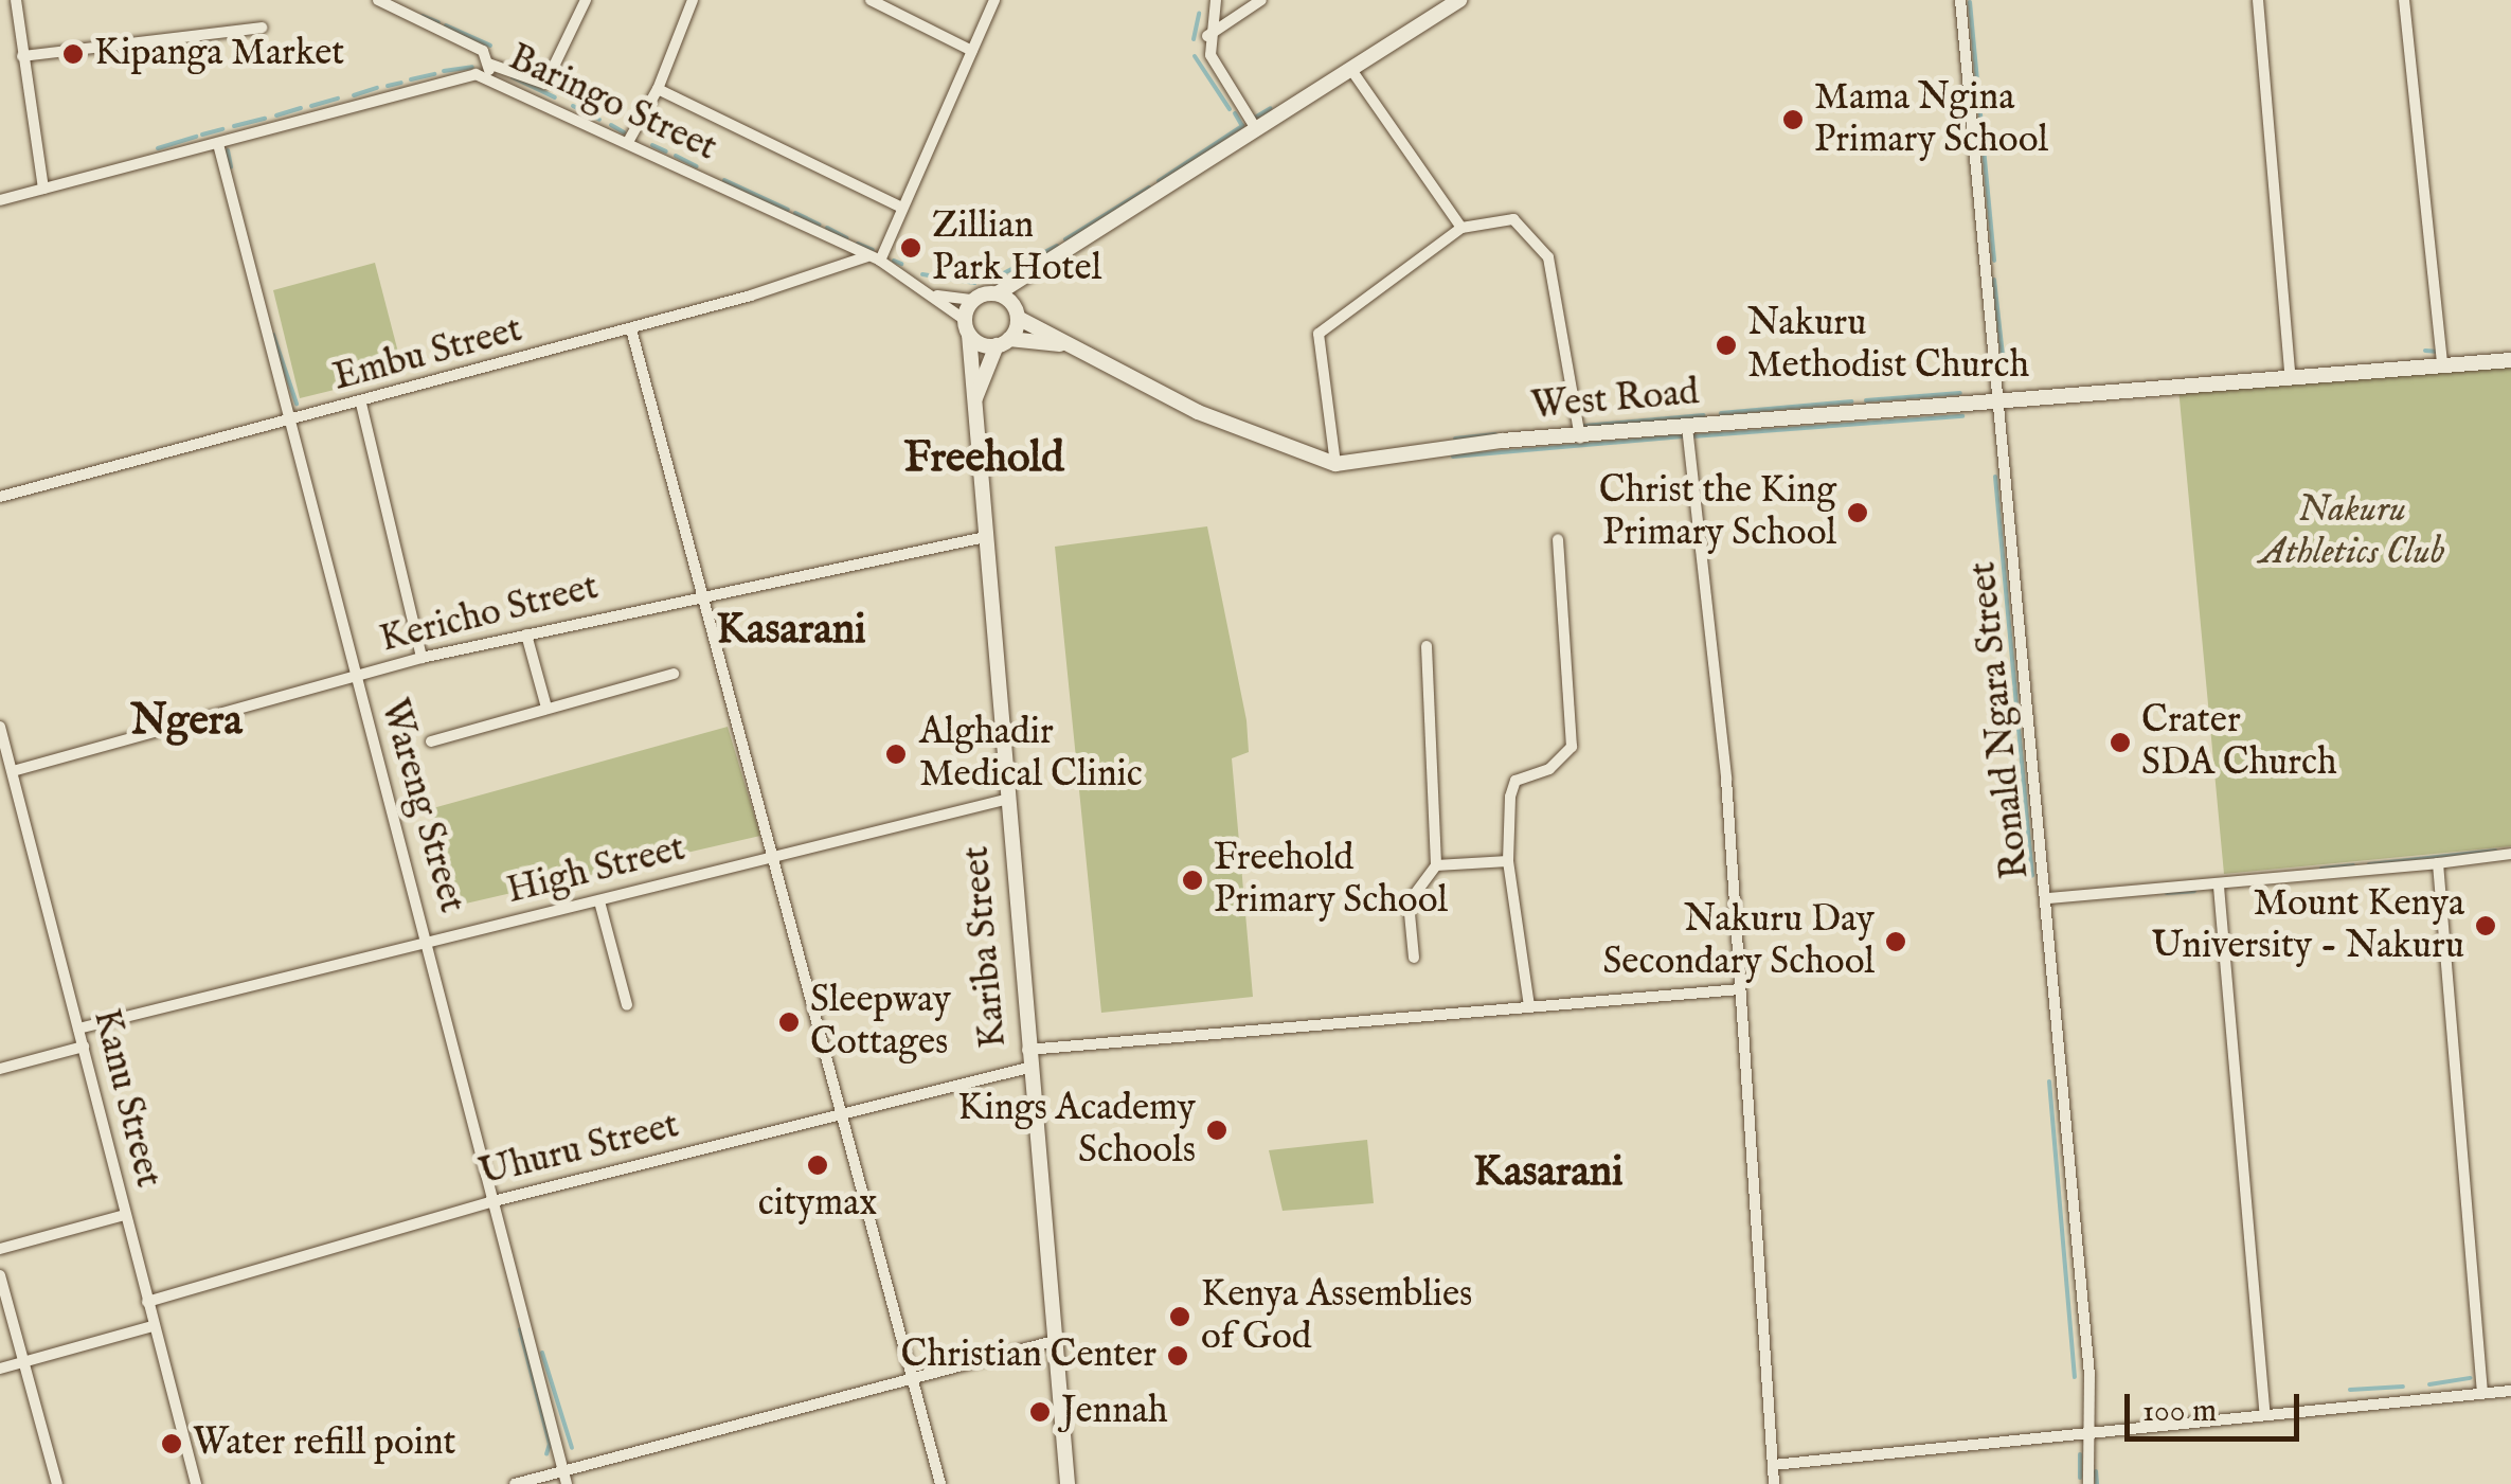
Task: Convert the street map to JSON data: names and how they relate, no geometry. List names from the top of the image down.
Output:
{
  "streets": {
    "street": [
      "Baringo Street",
      "Embu Street",
      "West Road",
      "Kericho Street",
      "Ronald Ngara Street",
      "Wareng Street",
      "High Street",
      "Kariba Street",
      "Kanu Street",
      "Uhuru Street"
    ]
  },
  "crossings": [
    ["Baringo Street", "Embu Street"],
    ["Baringo Street", "West Road"],
    ["Baringo Street", "Wareng Street"],
    ["Baringo Street", "Kariba Street"],
    ["Embu Street", "Wareng Street"],
    ["West Road", "Ronald Ngara Street"],
    ["West Road", "Kariba Street"],
    ["Kericho Street", "Wareng Street"],
    ["Kericho Street", "Kariba Street"],
    ["Kericho Street", "Kanu Street"],
    ["Wareng Street", "High Street"],
    ["Wareng Street", "Uhuru Street"],
    ["High Street", "Kariba Street"],
    ["High Street", "Kanu Street"],
    ["Kariba Street", "Uhuru Street"],
    ["Kanu Street", "Uhuru Street"]
  ],
  "districts": [
    "Freehold",
    "Kasarani",
    "Ngera",
    "Kasarani"
  ],
  "parks": ["Nakuru Athletics Club"],
  "places": [
    "Kipanga Market",
    "Mama Ngina Primary School",
    "Zillian Park Hotel",
    "Nakuru Methodist Church",
    "Christ the King Primary School",
    "Crater SDA Church",
    "Alghadir Medical Clinic",
    "Freehold Primary School",
    "Mount Kenya University - Nakuru",
    "Nakuru Day Secondary School",
    "Sleepway Cottages",
    "Kings Academy Schools",
    "citymax",
    "Kenya Assemblies of God",
    "Christian Center",
    "Jennah",
    "Water refill point"
  ],
  "scale_bar": "100 m"
}
